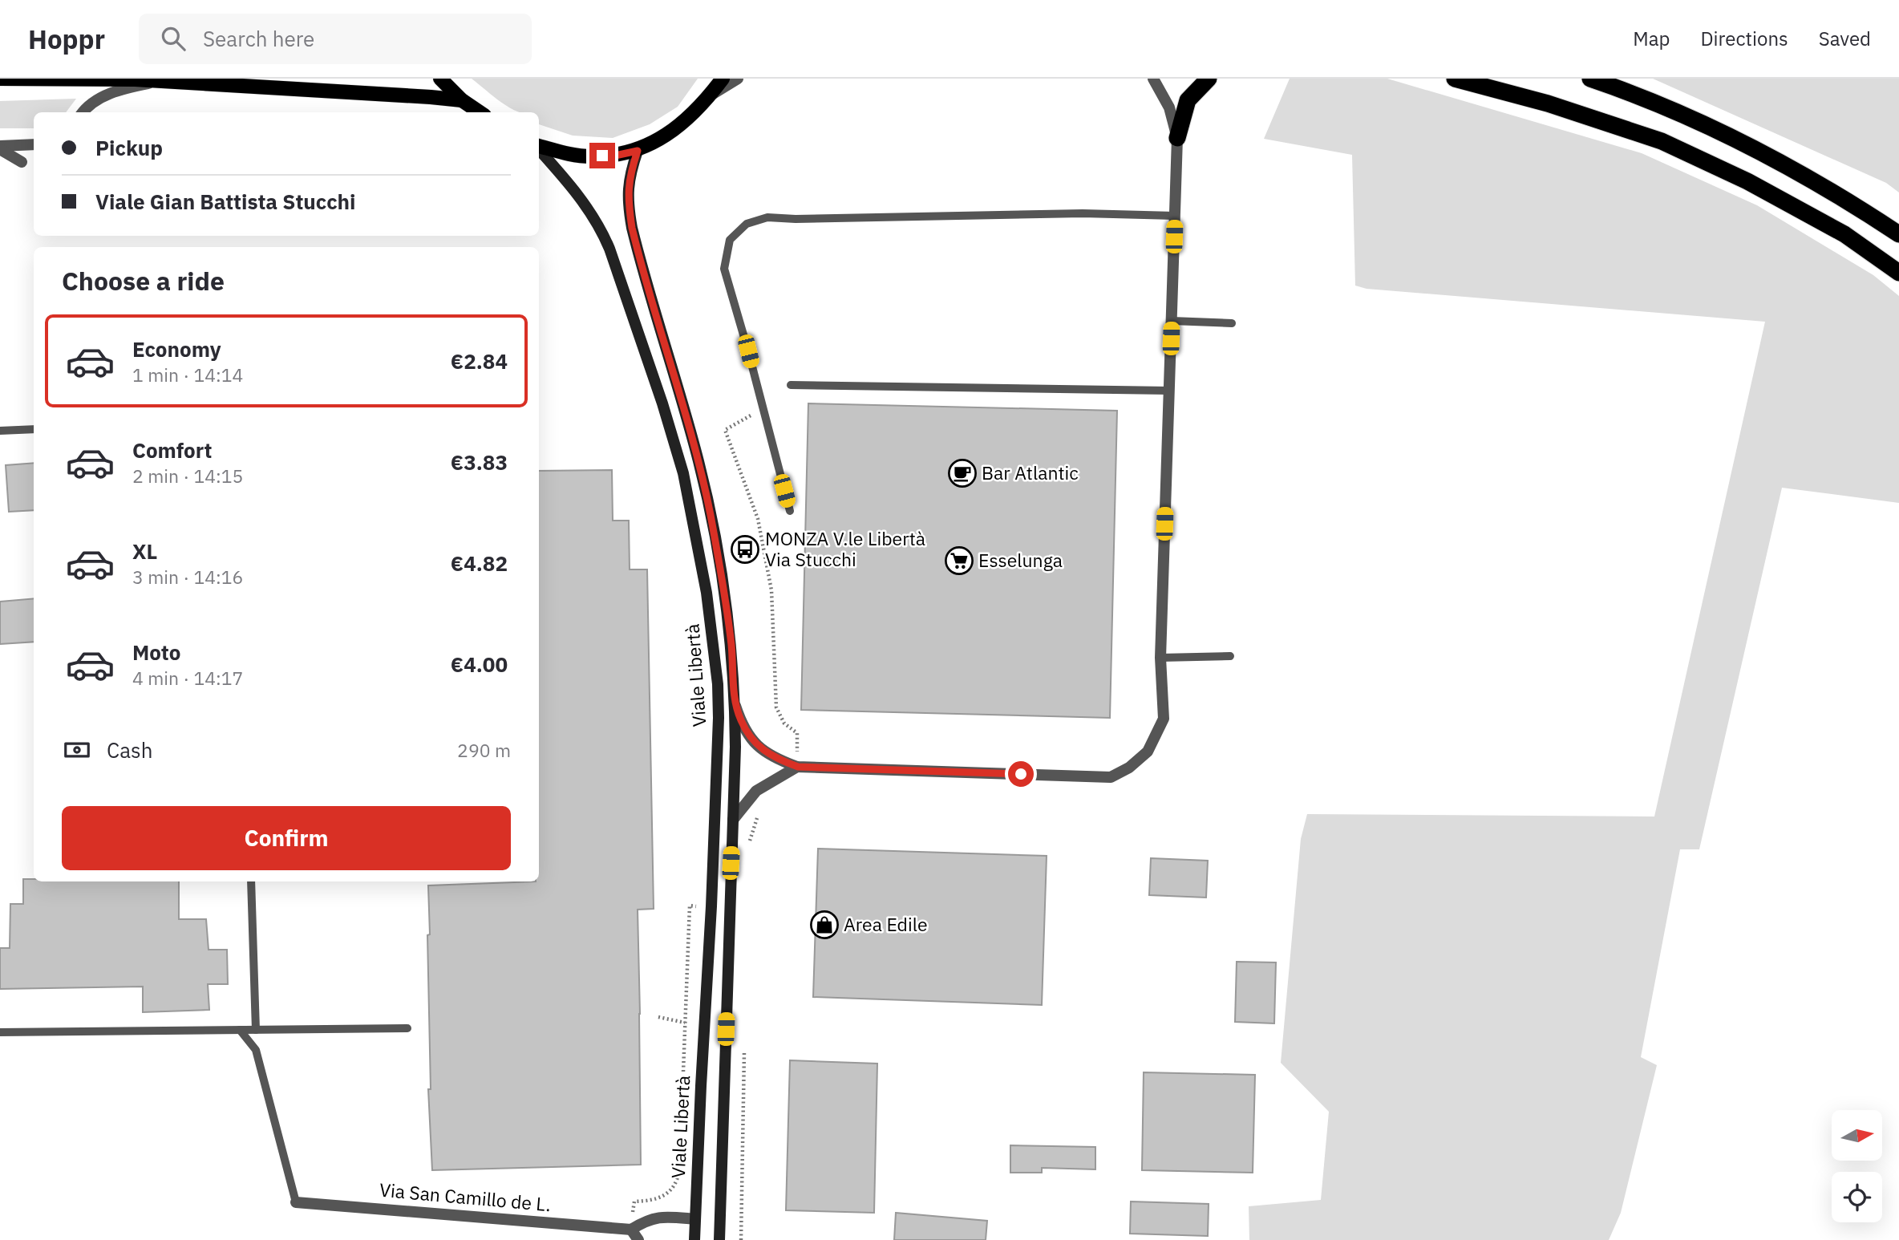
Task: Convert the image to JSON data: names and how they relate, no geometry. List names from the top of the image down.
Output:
{
  "streets": {
    "main road": ["Viale Libertà"],
    "street": ["Via San Camillo de L."]
  },
  "places": {
    "cafe": ["Bar Atlantic"],
    "bus stop": ["MONZA V.le Libertà Via Stucchi"],
    "supermarket": ["Esselunga"],
    "shop": ["Area Edile"]
  },
  "north": "right",
  "page": {
    "header": "Hoppr",
    "search": "Search here",
    "nav": ["Map", "Directions", "Saved"],
    "banner": ["Pickup", "Viale Gian Battista Stucchi"],
    "heading": "Choose a ride",
    "list": [
      {
        "name": "Economy",
        "note": "1 min · 14:14",
        "value": "€2.84"
      },
      {
        "name": "Comfort",
        "note": "2 min · 14:15",
        "value": "€3.83"
      },
      {
        "name": "XL",
        "note": "3 min · 14:16",
        "value": "€4.82"
      },
      {
        "name": "Moto",
        "note": "4 min · 14:17",
        "value": "€4.00"
      }
    ],
    "pay": ["Cash", "290 m"],
    "buttons": "Confirm"
  }
}
